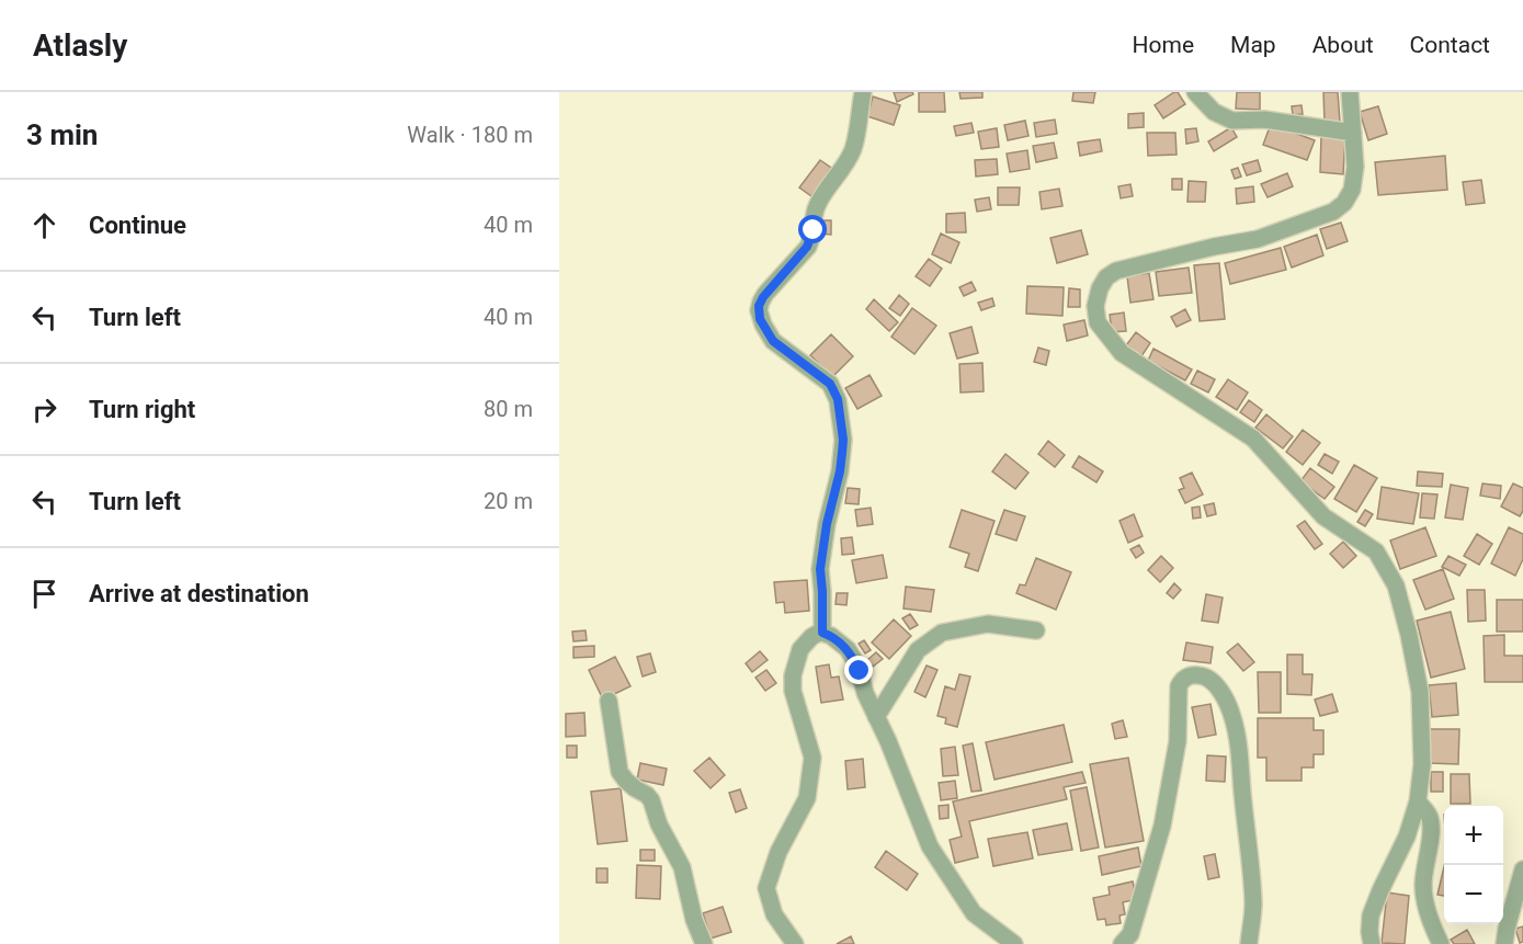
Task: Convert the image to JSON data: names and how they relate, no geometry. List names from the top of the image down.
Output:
{
  "page": {
    "header": "Atlasly",
    "nav": [
      "Home",
      "Map",
      "About",
      "Contact"
    ],
    "heading": ["3 min", "Walk · 180 m"],
    "list": [
      ["Continue", "40 m"],
      ["Turn left", "40 m"],
      ["Turn right", "80 m"],
      ["Turn left", "20 m"],
      "Arrive at destination"
    ],
    "map_buttons": ["+", "−"]
  }
}
